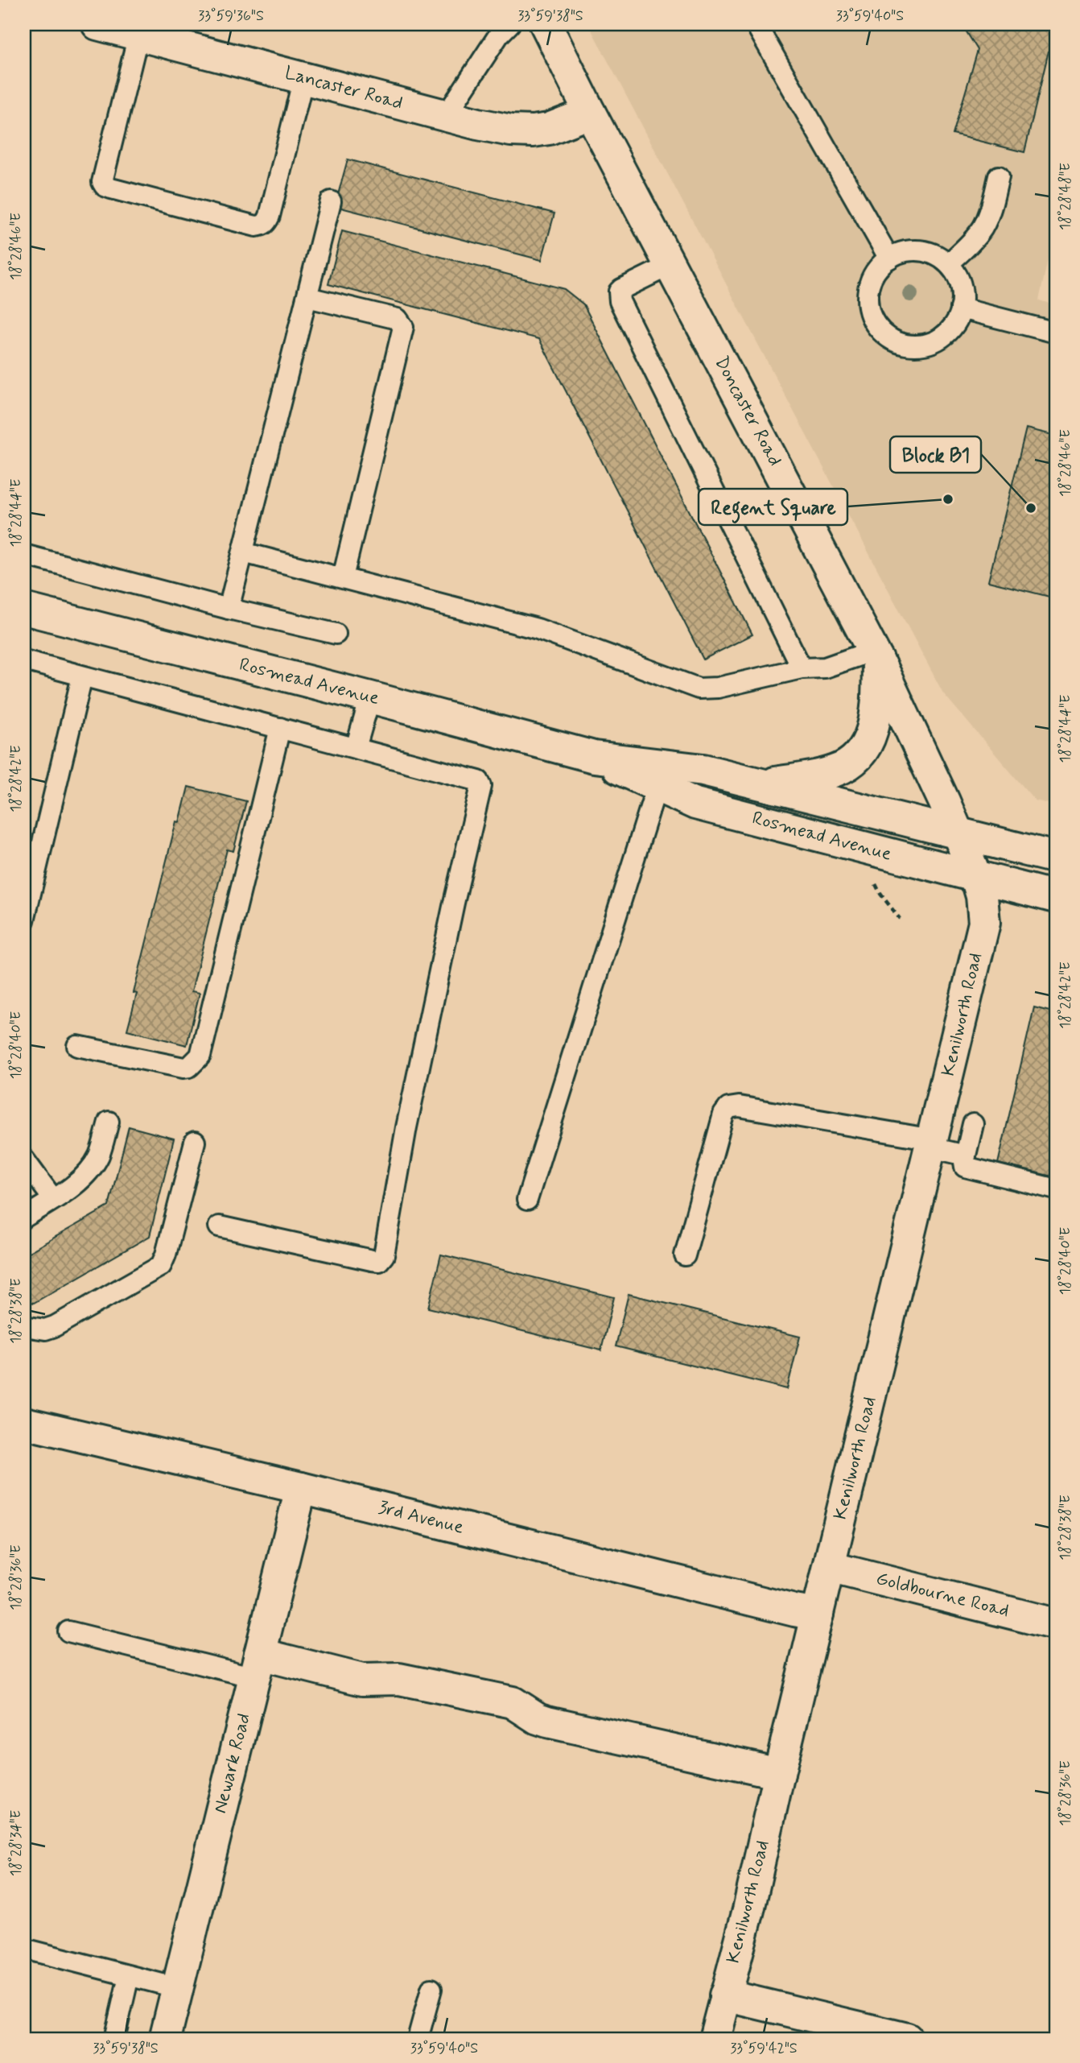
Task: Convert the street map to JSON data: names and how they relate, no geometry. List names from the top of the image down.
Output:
{
  "streets": {
    "street": [
      "Lancaster Road",
      "Doncaster Road",
      "Rosmead Avenue",
      "Kenilworth Road",
      "3rd Avenue",
      "Goldbourne Road",
      "Newark Road"
    ]
  },
  "crossings": [
    ["Lancaster Road", "Doncaster Road"],
    ["Doncaster Road", "Rosmead Avenue"],
    ["Doncaster Road", "Kenilworth Road"],
    ["Rosmead Avenue", "Kenilworth Road"],
    ["Kenilworth Road", "3rd Avenue"],
    ["Kenilworth Road", "Goldbourne Road"],
    ["3rd Avenue", "Newark Road"]
  ],
  "places": ["Regent Square", "Block B1"],
  "coordinates": [
    "33°59'36\"S",
    "33°59'38\"S",
    "33°59'40\"S",
    "18°28'48\"E",
    "18°28'46\"E",
    "18°28'44\"E",
    "18°28'42\"E",
    "18°28'40\"E",
    "18°28'38\"E",
    "18°28'36\"E",
    "18°28'34\"E",
    "33°59'42\"S"
  ]
}
